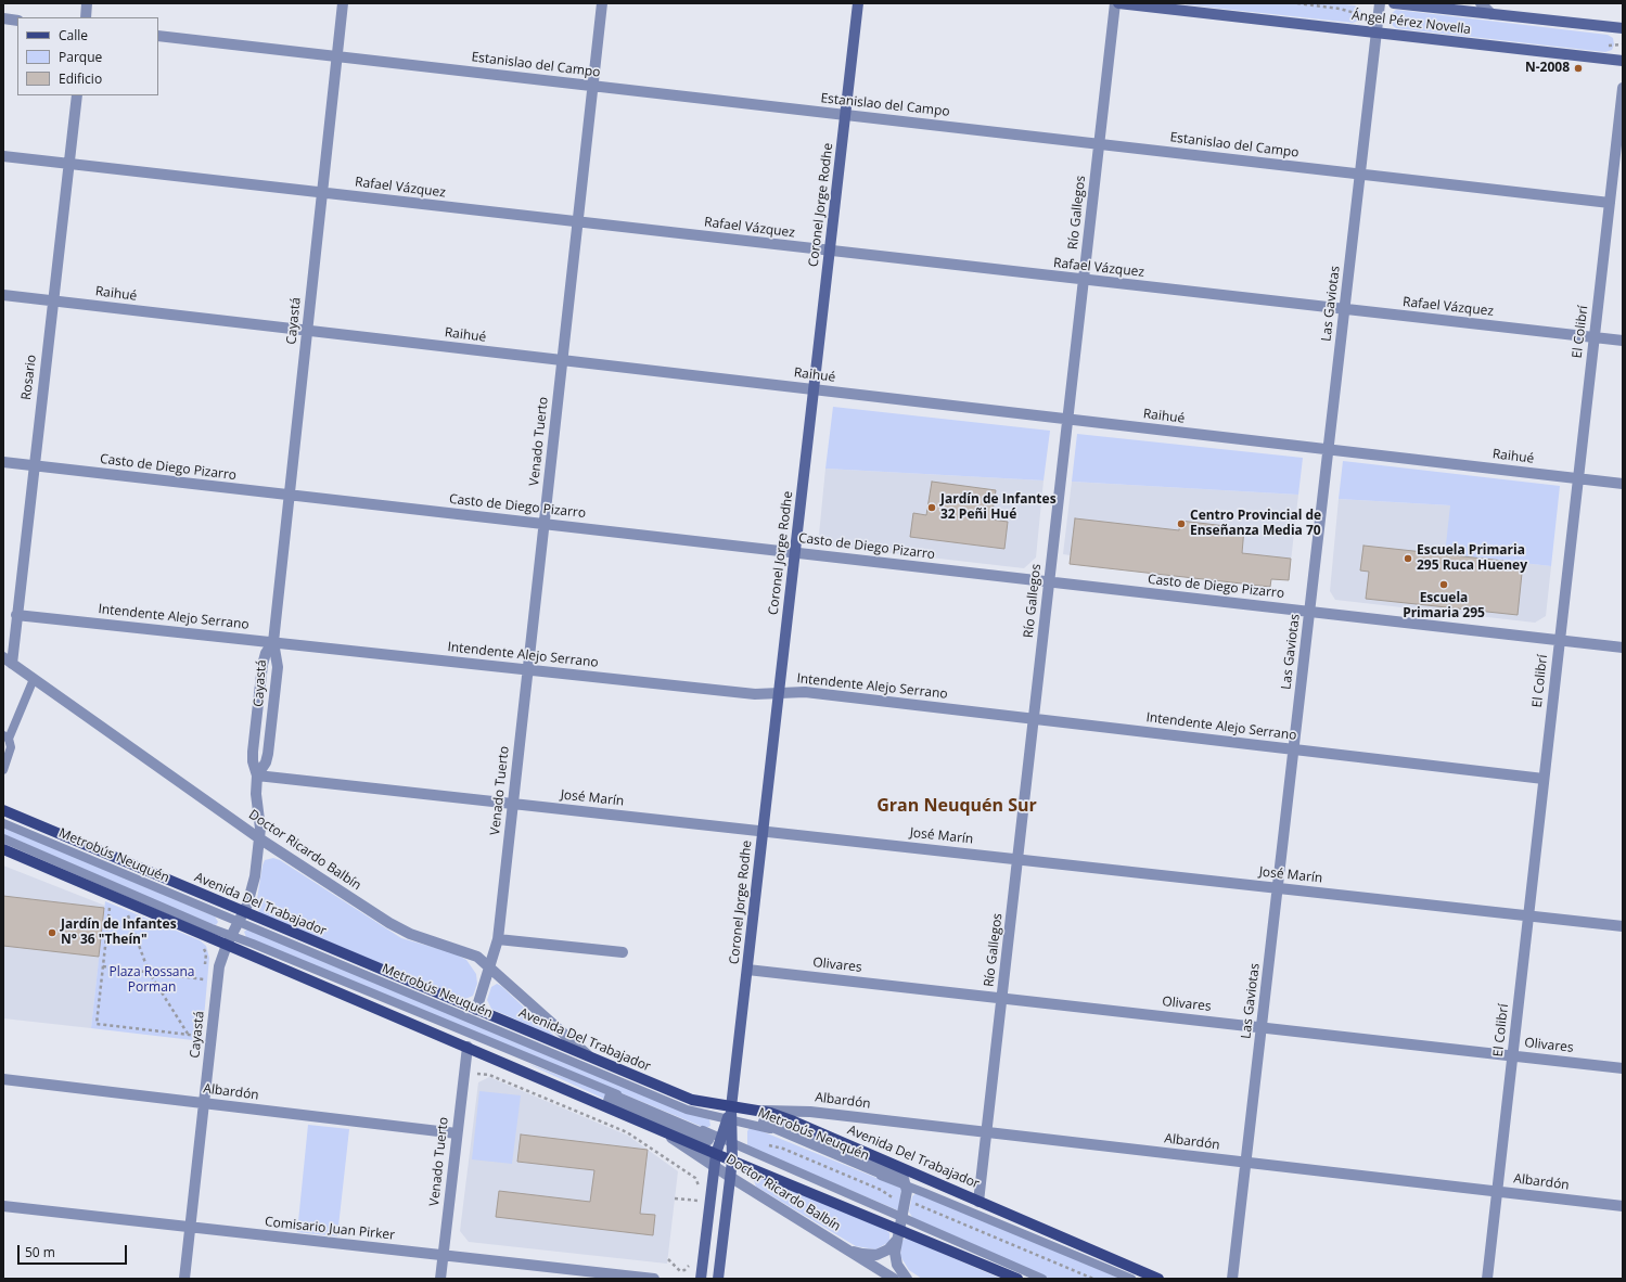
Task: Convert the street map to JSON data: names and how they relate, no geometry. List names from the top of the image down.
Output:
{
  "streets": {
    "main road": ["Ángel Pérez Novella", "Coronel Jorge Rodhe", "Avenida Del Trabajador"],
    "street": [
      "Estanislao del Campo",
      "Rafael Vázquez",
      "Río Gallegos",
      "Raihué",
      "Las Gaviotas",
      "Cayastá",
      "El Colibrí",
      "Rosario",
      "Venado Tuerto",
      "Casto de Diego Pizarro",
      "Intendente Alejo Serrano",
      "José Marín",
      "Doctor Ricardo Balbín",
      "Olivares",
      "Albardón",
      "Comisario Juan Pirker"
    ],
    "lane": ["Metrobús Neuquén"]
  },
  "crossings": [
    ["Ángel Pérez Novella", "Las Gaviotas"],
    ["Estanislao del Campo", "Coronel Jorge Rodhe"],
    ["Estanislao del Campo", "Río Gallegos"],
    ["Estanislao del Campo", "Las Gaviotas"],
    ["Estanislao del Campo", "Cayastá"],
    ["Estanislao del Campo", "El Colibrí"],
    ["Estanislao del Campo", "Venado Tuerto"],
    ["Rafael Vázquez", "Coronel Jorge Rodhe"],
    ["Rafael Vázquez", "Río Gallegos"],
    ["Rafael Vázquez", "Las Gaviotas"],
    ["Rafael Vázquez", "Cayastá"],
    ["Rafael Vázquez", "El Colibrí"],
    ["Rafael Vázquez", "Rosario"],
    ["Rafael Vázquez", "Venado Tuerto"],
    ["Coronel Jorge Rodhe", "Raihué"],
    ["Coronel Jorge Rodhe", "Casto de Diego Pizarro"],
    ["Coronel Jorge Rodhe", "Intendente Alejo Serrano"],
    ["Coronel Jorge Rodhe", "José Marín"],
    ["Coronel Jorge Rodhe", "Doctor Ricardo Balbín"],
    ["Coronel Jorge Rodhe", "Metrobús Neuquén"],
    ["Coronel Jorge Rodhe", "Avenida Del Trabajador"],
    ["Coronel Jorge Rodhe", "Olivares"],
    ["Río Gallegos", "Raihué"],
    ["Río Gallegos", "Casto de Diego Pizarro"],
    ["Río Gallegos", "Intendente Alejo Serrano"],
    ["Río Gallegos", "José Marín"],
    ["Río Gallegos", "Avenida Del Trabajador"],
    ["Río Gallegos", "Olivares"],
    ["Río Gallegos", "Albardón"],
    ["Raihué", "Las Gaviotas"],
    ["Raihué", "Cayastá"],
    ["Raihué", "El Colibrí"],
    ["Raihué", "Rosario"],
    ["Raihué", "Venado Tuerto"],
    ["Las Gaviotas", "Casto de Diego Pizarro"],
    ["Las Gaviotas", "Intendente Alejo Serrano"],
    ["Las Gaviotas", "José Marín"],
    ["Las Gaviotas", "Olivares"],
    ["Las Gaviotas", "Albardón"],
    ["Cayastá", "Casto de Diego Pizarro"],
    ["Cayastá", "Intendente Alejo Serrano"],
    ["Cayastá", "José Marín"],
    ["Cayastá", "Doctor Ricardo Balbín"],
    ["Cayastá", "Metrobús Neuquén"],
    ["Cayastá", "Avenida Del Trabajador"],
    ["Cayastá", "Albardón"],
    ["Cayastá", "Comisario Juan Pirker"],
    ["El Colibrí", "Casto de Diego Pizarro"],
    ["El Colibrí", "Intendente Alejo Serrano"],
    ["El Colibrí", "José Marín"],
    ["El Colibrí", "Olivares"],
    ["El Colibrí", "Albardón"],
    ["Rosario", "Casto de Diego Pizarro"],
    ["Rosario", "Intendente Alejo Serrano"],
    ["Rosario", "Doctor Ricardo Balbín"],
    ["Venado Tuerto", "Casto de Diego Pizarro"],
    ["Venado Tuerto", "Intendente Alejo Serrano"],
    ["Venado Tuerto", "José Marín"],
    ["Venado Tuerto", "Doctor Ricardo Balbín"],
    ["Venado Tuerto", "Avenida Del Trabajador"],
    ["Venado Tuerto", "Albardón"],
    ["Venado Tuerto", "Comisario Juan Pirker"],
    ["Doctor Ricardo Balbín", "Avenida Del Trabajador"],
    ["Metrobús Neuquén", "Avenida Del Trabajador"],
    ["Avenida Del Trabajador", "Albardón"]
  ],
  "districts": ["Gran Neuquén Sur"],
  "parks": ["Plaza Rossana Porman"],
  "places": [
    "N-2008",
    "Jardín de Infantes 32 Peñi Hué",
    "Centro Provincial de Enseñanza Media 70",
    "Escuela Primaria 295 Ruca Hueney",
    "Escuela Primaria 295",
    "Jardín de Infantes N° 36 \"Theín\""
  ],
  "legend": ["Calle", "Parque", "Edificio"],
  "scale_bar": "50 m"
}
